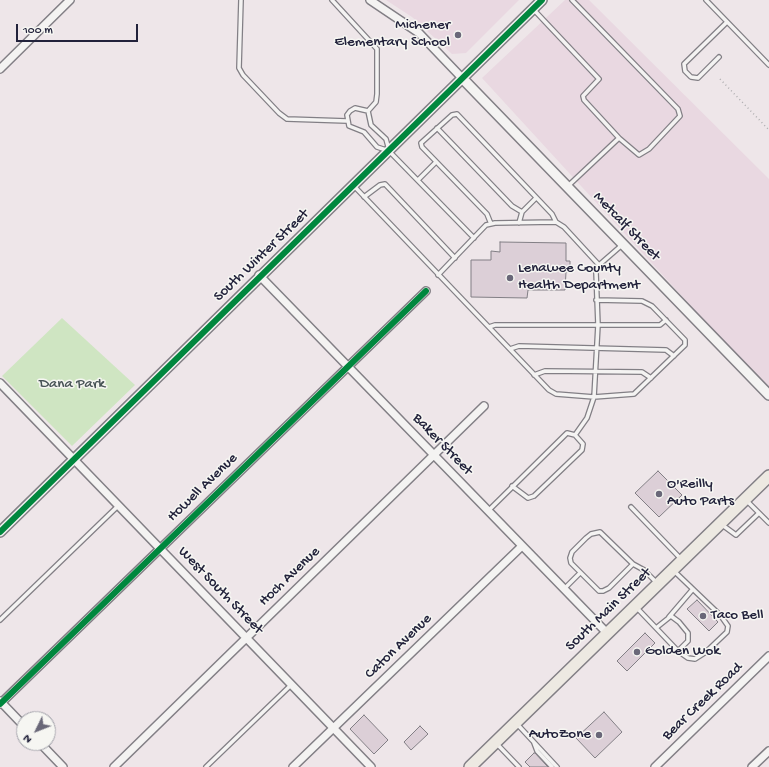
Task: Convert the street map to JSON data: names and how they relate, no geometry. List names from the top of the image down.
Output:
{
  "streets": {
    "main road": ["South Main Street"],
    "street": [
      "Metcalf Street",
      "South Winter Street",
      "Baker Street",
      "Howell Avenue",
      "Hoch Avenue",
      "West South Street",
      "Caton Avenue",
      "Bear Creek Road"
    ]
  },
  "crossings": [
    ["Metcalf Street", "South Winter Street"],
    ["South Winter Street", "Baker Street"],
    ["South Winter Street", "West South Street"],
    ["Baker Street", "Howell Avenue"],
    ["Baker Street", "Hoch Avenue"],
    ["Baker Street", "South Main Street"],
    ["Baker Street", "Caton Avenue"],
    ["Howell Avenue", "West South Street"],
    ["Hoch Avenue", "West South Street"],
    ["West South Street", "Caton Avenue"]
  ],
  "parks": ["Dana Park"],
  "places": [
    "Michener Elementary School",
    "Lenawee County Health Department",
    "O'Reilly Auto Parts",
    "Taco Bell",
    "Golden Wok",
    "AutoZone"
  ],
  "scale_bar": "100 m",
  "north": "bottom left"
}
